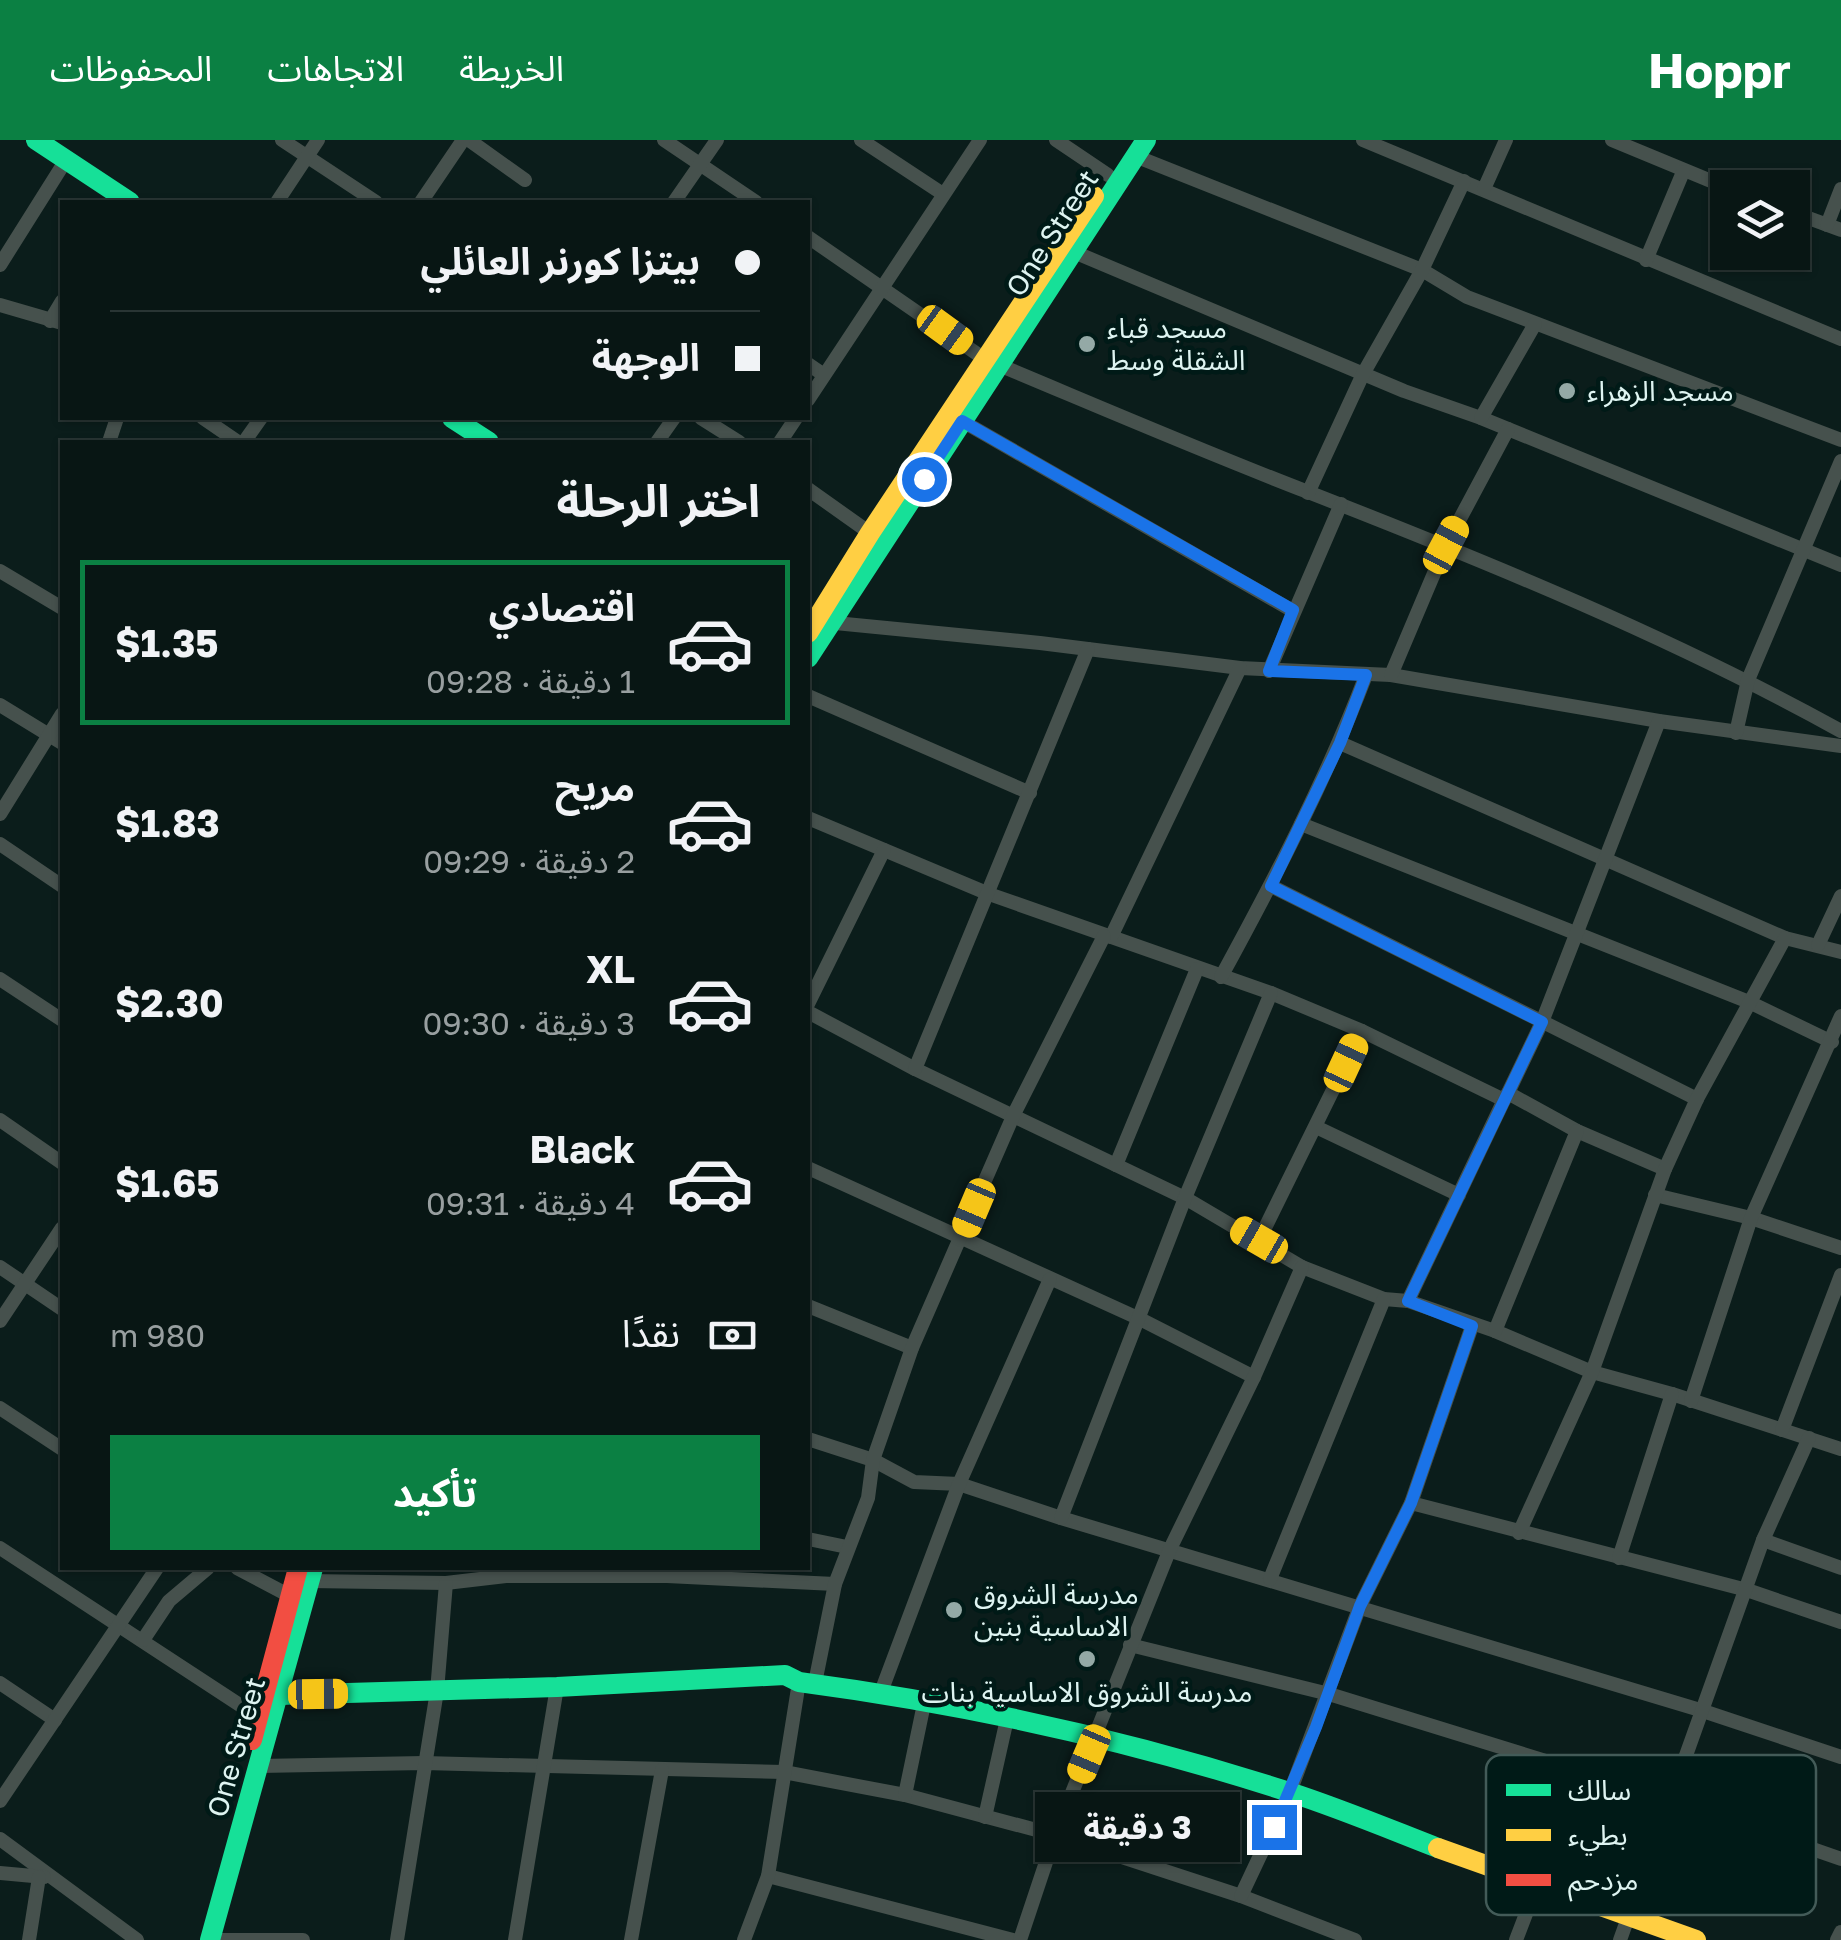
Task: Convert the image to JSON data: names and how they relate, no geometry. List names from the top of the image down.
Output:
{
  "streets": {
    "street": ["One Street"]
  },
  "places": [
    "مسجد قباء الشقلة وسط",
    "مسجد الزهراء",
    "مدرسة الشروق الاساسية بنين",
    "مدرسة الشروق الاساسية بنات"
  ],
  "legend": ["سالك", "بطيء", "مزدحم"],
  "page": {
    "header": "Hoppr",
    "nav": ["الخريطة", "الاتجاهات", "المحفوظات"],
    "banner": ["بيتزا كورنر العائلي", "الوجهة"],
    "heading": "اختر الرحلة",
    "list": [
      {
        "name": "اقتصادي",
        "note": "1 دقيقة · 09:28",
        "value": "$1.35"
      },
      {
        "name": "مريح",
        "note": "2 دقيقة · 09:29",
        "value": "$1.83"
      },
      {
        "name": "XL",
        "note": "3 دقيقة · 09:30",
        "value": "$2.30"
      },
      {
        "name": "Black",
        "note": "4 دقيقة · 09:31",
        "value": "$1.65"
      }
    ],
    "pay": ["نقدًا", "980 m"],
    "buttons": "تأكيد",
    "bubble": "3 دقيقة"
  }
}
